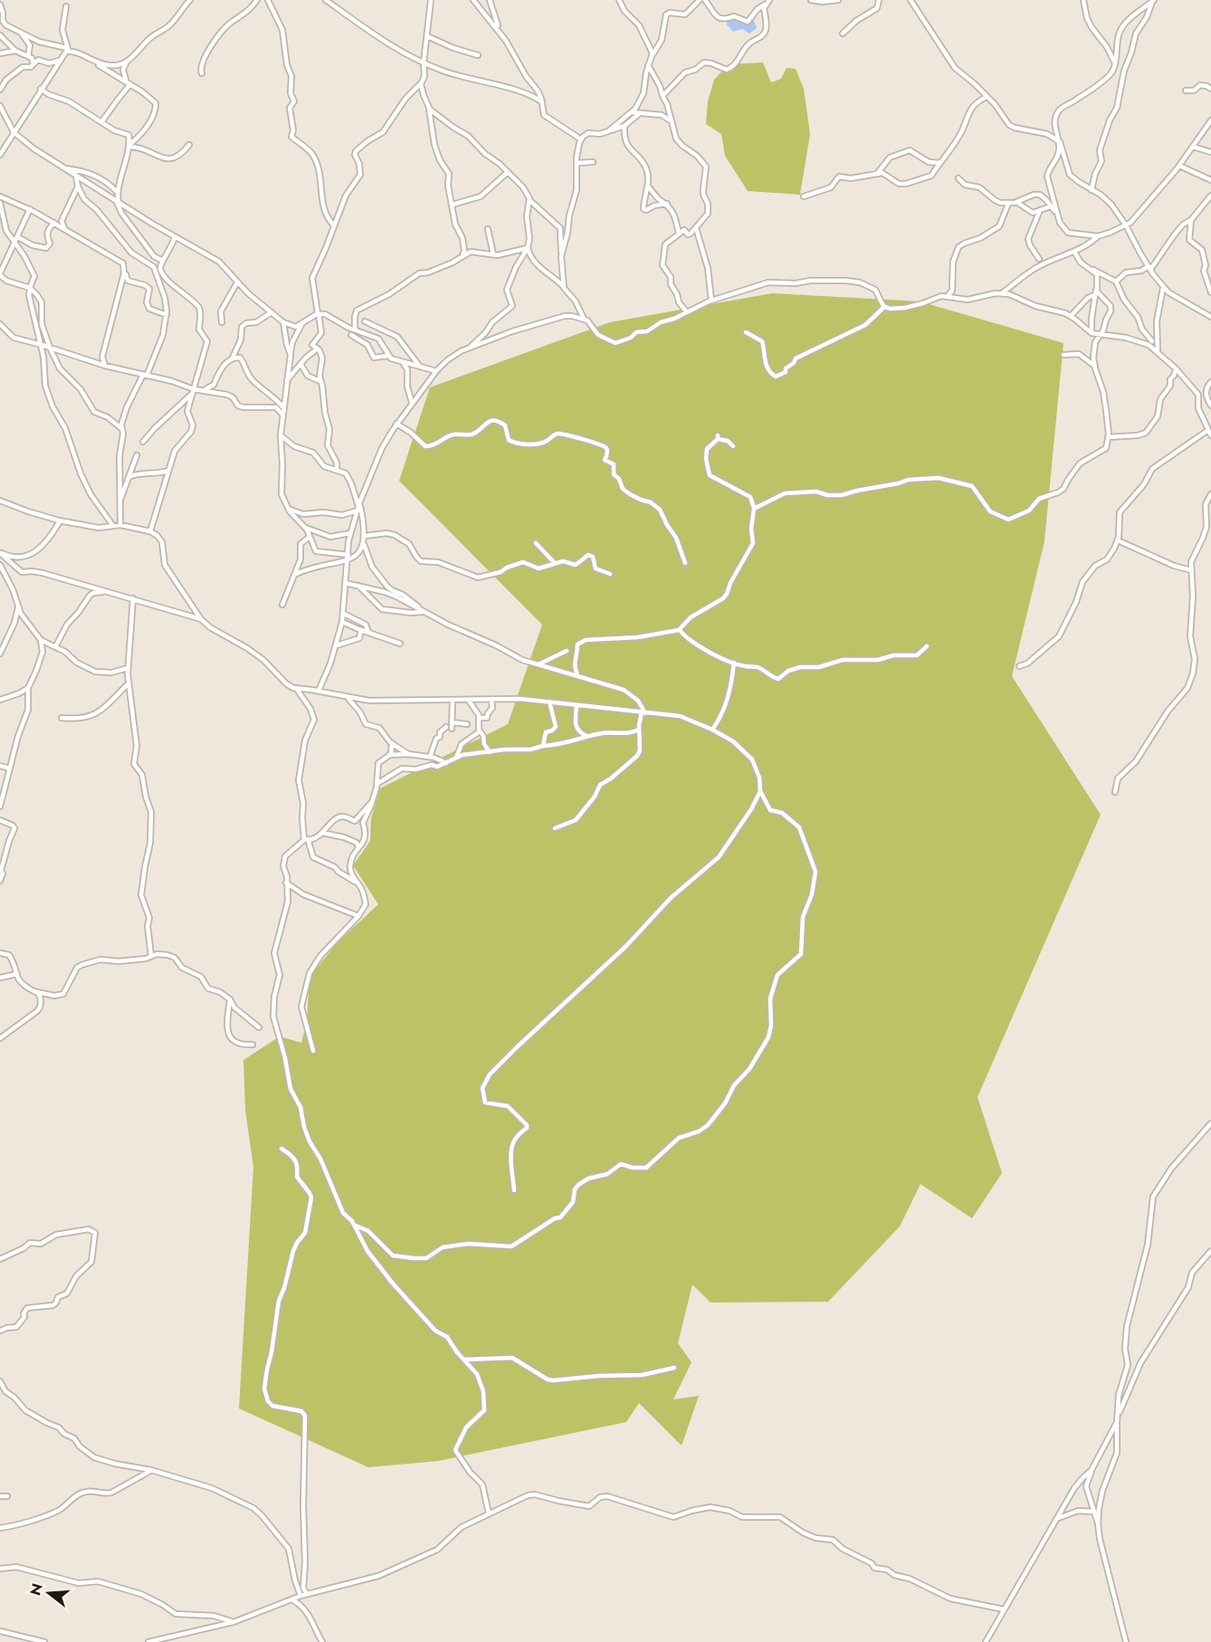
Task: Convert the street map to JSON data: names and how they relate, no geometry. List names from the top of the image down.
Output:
{
  "north": "left"
}
